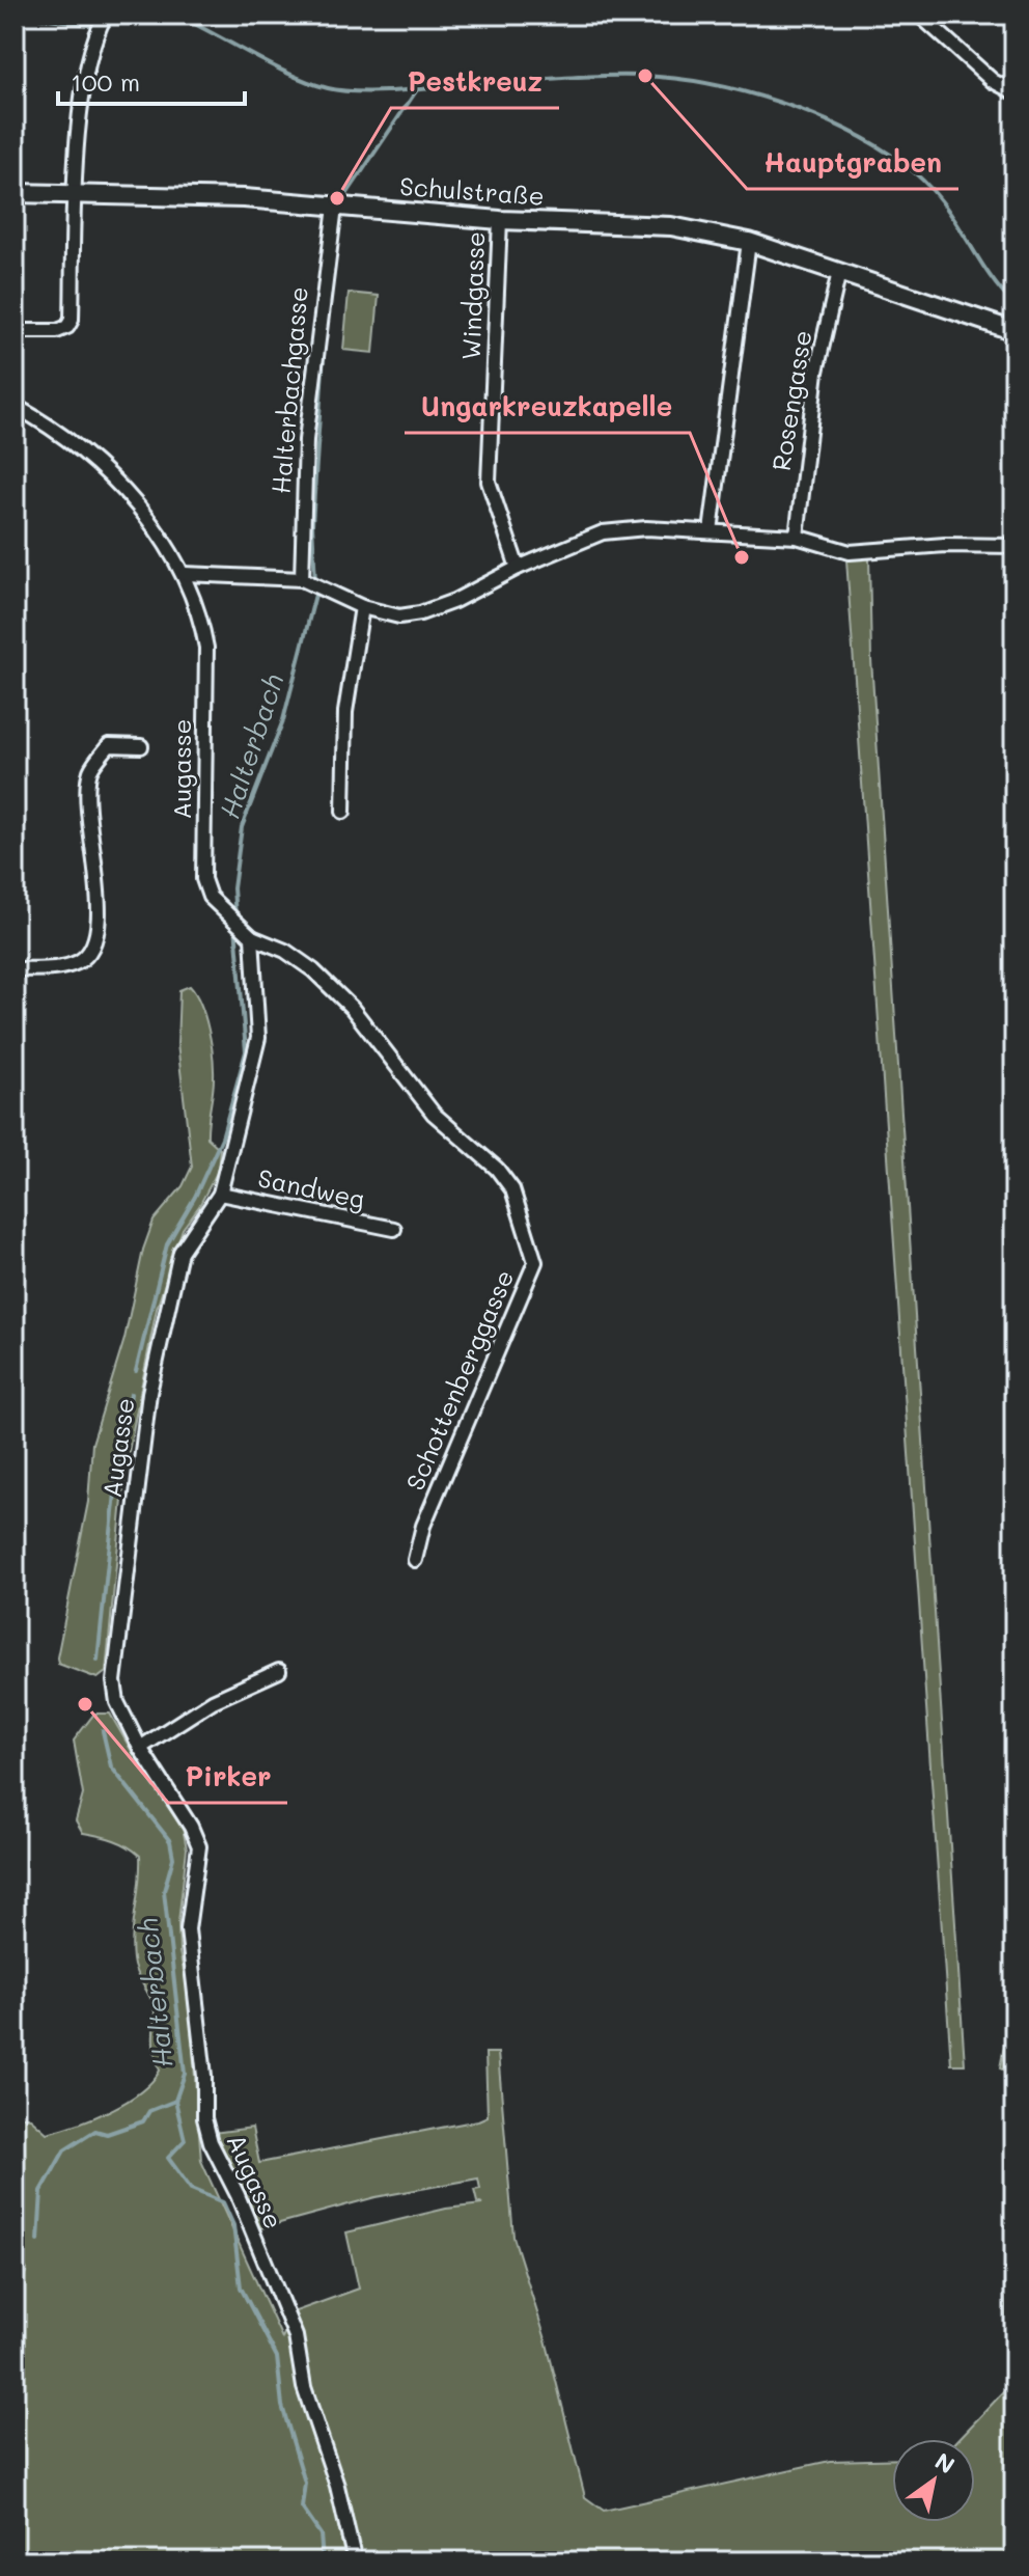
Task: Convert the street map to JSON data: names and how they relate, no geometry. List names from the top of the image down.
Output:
{
  "streets": {
    "street": [
      "Schulstraße",
      "Windgasse",
      "Halterbachgasse",
      "Rosengasse",
      "Augasse",
      "Sandweg",
      "Schottenberggasse"
    ]
  },
  "crossings": [
    ["Schulstraße", "Windgasse"],
    ["Schulstraße", "Halterbachgasse"],
    ["Schulstraße", "Rosengasse"],
    ["Augasse", "Sandweg"],
    ["Augasse", "Schottenberggasse"]
  ],
  "water": ["Halterbach"],
  "places": [
    "Hauptgraben",
    "Pestkreuz",
    "Ungarkreuzkapelle",
    "Pirker"
  ],
  "scale_bar": "100 m",
  "north": "top right"
}
